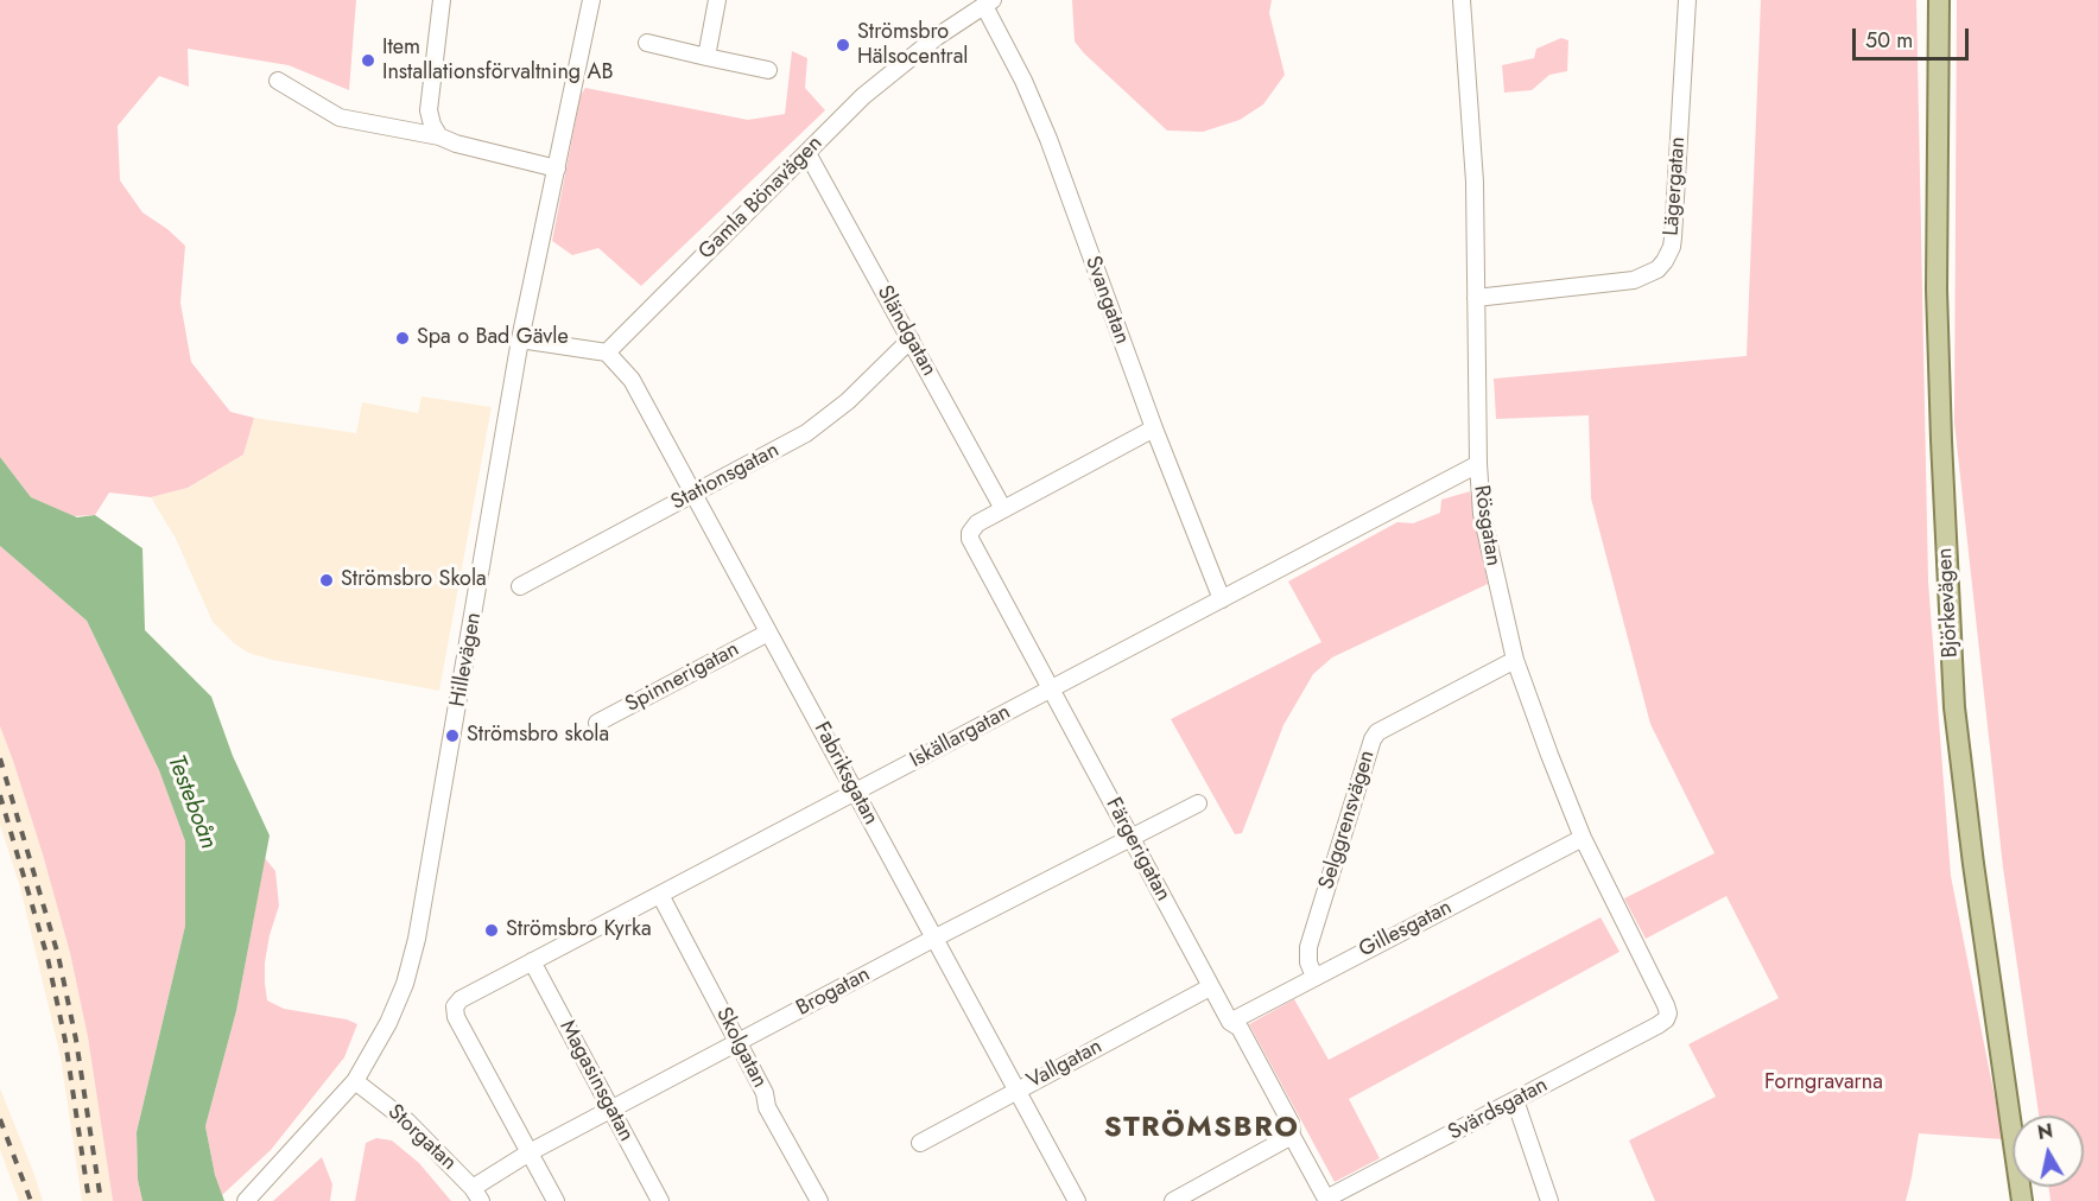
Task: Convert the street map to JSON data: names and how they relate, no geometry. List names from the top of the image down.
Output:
{
  "streets": {
    "main road": ["Björkevägen"],
    "street": [
      "Lägergatan",
      "Gamla Bönavägen",
      "Svangatan",
      "Sländgatan",
      "Stationsgatan",
      "Rösgatan",
      "Hillevägen",
      "Spinnerigatan",
      "Iskällargatan",
      "Fabriksgatan",
      "Selggrensvägen",
      "Färgerigatan",
      "Gillesgatan",
      "Brogatan",
      "Skolgatan",
      "Vallgatan",
      "Magasinsgatan",
      "Svärdsgatan",
      "Storgatan"
    ]
  },
  "crossings": [
    ["Lägergatan", "Rösgatan"],
    ["Gamla Bönavägen", "Svangatan"],
    ["Gamla Bönavägen", "Sländgatan"],
    ["Gamla Bönavägen", "Fabriksgatan"],
    ["Svangatan", "Iskällargatan"],
    ["Sländgatan", "Stationsgatan"],
    ["Sländgatan", "Färgerigatan"],
    ["Stationsgatan", "Fabriksgatan"],
    ["Rösgatan", "Iskällargatan"],
    ["Rösgatan", "Selggrensvägen"],
    ["Rösgatan", "Gillesgatan"],
    ["Rösgatan", "Svärdsgatan"],
    ["Hillevägen", "Storgatan"],
    ["Spinnerigatan", "Fabriksgatan"],
    ["Iskällargatan", "Fabriksgatan"],
    ["Iskällargatan", "Färgerigatan"],
    ["Iskällargatan", "Brogatan"],
    ["Iskällargatan", "Skolgatan"],
    ["Iskällargatan", "Magasinsgatan"],
    ["Fabriksgatan", "Brogatan"],
    ["Fabriksgatan", "Vallgatan"],
    ["Selggrensvägen", "Gillesgatan"],
    ["Färgerigatan", "Gillesgatan"],
    ["Färgerigatan", "Brogatan"],
    ["Färgerigatan", "Vallgatan"],
    ["Färgerigatan", "Svärdsgatan"],
    ["Brogatan", "Skolgatan"],
    ["Brogatan", "Magasinsgatan"],
    ["Brogatan", "Storgatan"]
  ],
  "districts": ["STRÖMSBRO"],
  "water": ["Testeboån"],
  "parks": ["Forngravarna"],
  "places": [
    "Strömsbro Hälsocentral",
    "Item Installationsförvaltning AB",
    "Spa o Bad Gävle",
    "Strömsbro Skola",
    "Strömsbro skola",
    "Strömsbro Kyrka"
  ],
  "scale_bar": "50 m",
  "north": "top"
}
